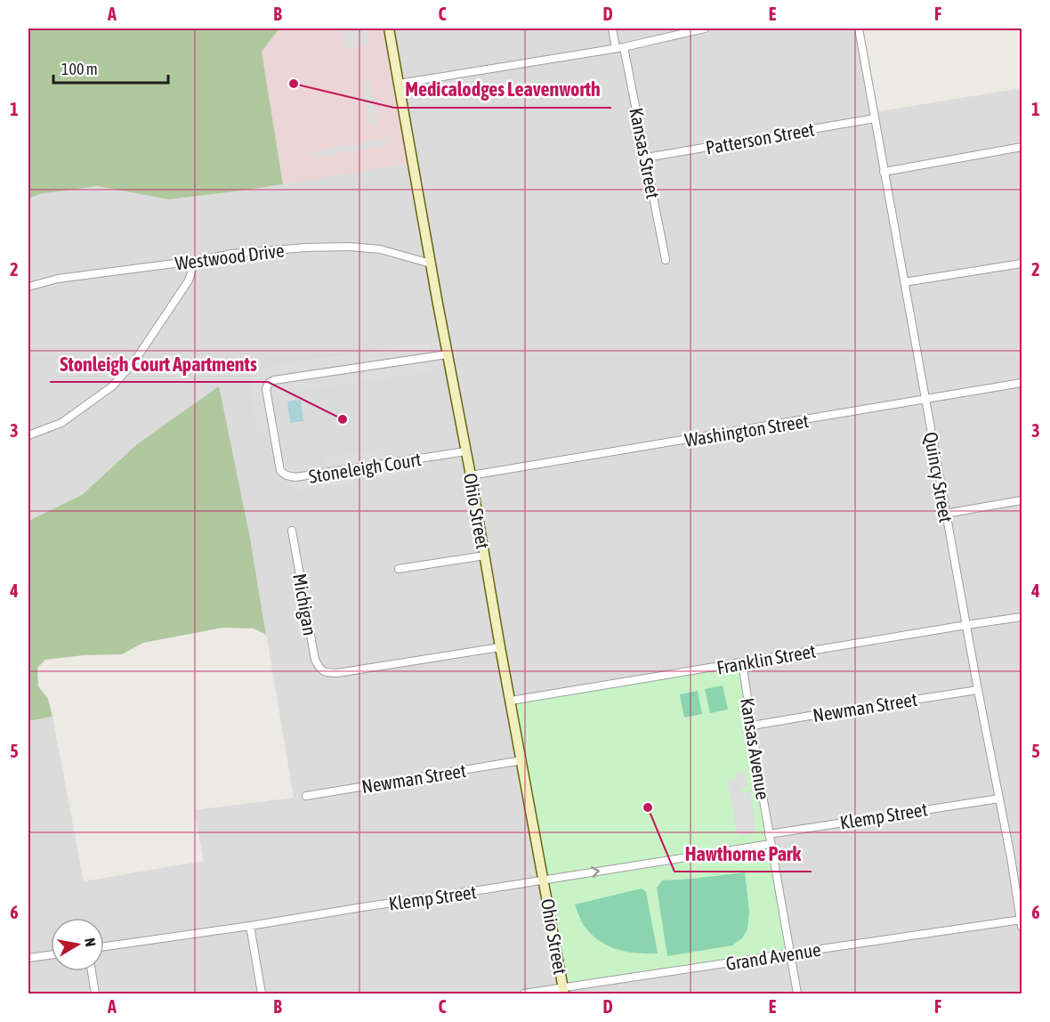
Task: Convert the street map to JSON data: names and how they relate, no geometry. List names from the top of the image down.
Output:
{
  "streets": {
    "street": [
      "Patterson Street",
      "Kansas Street",
      "Westwood Drive",
      "Washington Street",
      "Stoneleigh Court",
      "Quincy Street",
      "Ohio Street",
      "Michigan",
      "Franklin Street",
      "Newman Street",
      "Kansas Avenue",
      "Klemp Street",
      "Grand Avenue"
    ]
  },
  "crossings": [
    ["Patterson Street", "Kansas Street"],
    ["Patterson Street", "Quincy Street"],
    ["Westwood Drive", "Ohio Street"],
    ["Washington Street", "Quincy Street"],
    ["Washington Street", "Ohio Street"],
    ["Stoneleigh Court", "Ohio Street"],
    ["Quincy Street", "Franklin Street"],
    ["Quincy Street", "Newman Street"],
    ["Quincy Street", "Klemp Street"],
    ["Quincy Street", "Grand Avenue"],
    ["Ohio Street", "Michigan"],
    ["Ohio Street", "Franklin Street"],
    ["Ohio Street", "Newman Street"],
    ["Ohio Street", "Klemp Street"],
    ["Ohio Street", "Grand Avenue"],
    ["Franklin Street", "Kansas Avenue"],
    ["Newman Street", "Kansas Avenue"],
    ["Kansas Avenue", "Klemp Street"]
  ],
  "places": ["Medicalodges Leavenworth", "Stonleigh Court Apartments", "Hawthorne Park"],
  "scale_bar": "100 m",
  "north": "right",
  "grid": {
    "columns": [
      "A",
      "B",
      "C",
      "D",
      "E",
      "F"
    ],
    "rows": [
      "1",
      "2",
      "3",
      "4",
      "5",
      "6"
    ]
  }
}
